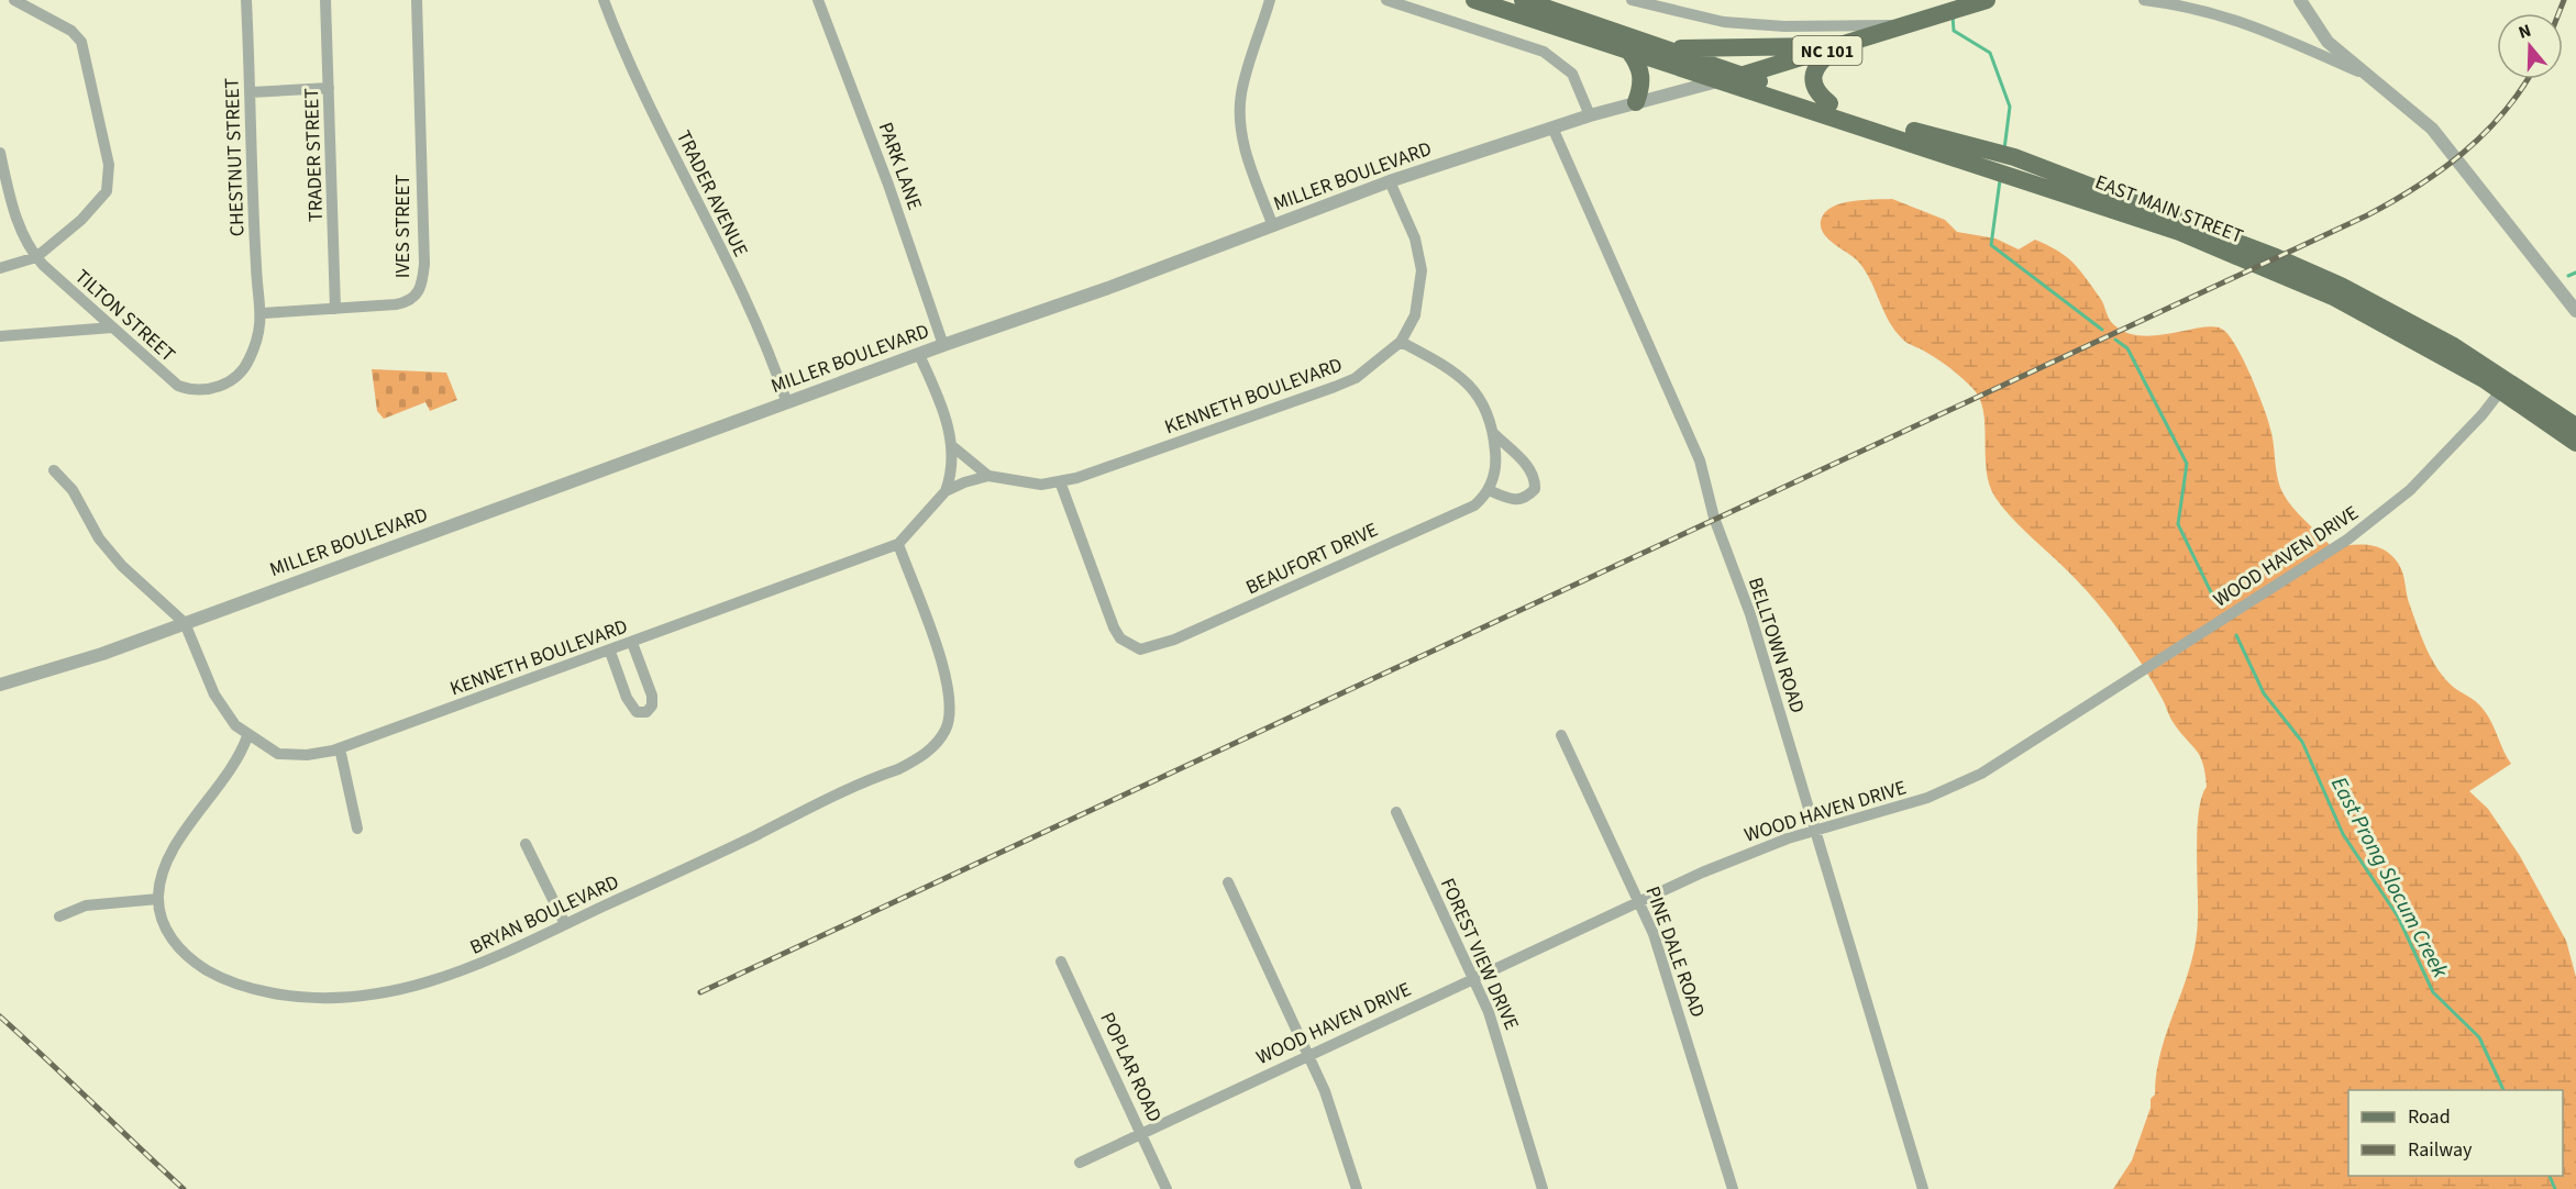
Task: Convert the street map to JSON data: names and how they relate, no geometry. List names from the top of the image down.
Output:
{
  "streets": {
    "main road": ["NC 101", "EAST MAIN STREET"],
    "street": [
      "TRADER STREET",
      "CHESTNUT STREET",
      "PARK LANE",
      "MILLER BOULEVARD",
      "TRADER AVENUE",
      "IVES STREET",
      "TILTON STREET",
      "KENNETH BOULEVARD",
      "WOOD HAVEN DRIVE",
      "BEAUFORT DRIVE",
      "BELLTOWN ROAD",
      "BRYAN BOULEVARD",
      "PINE DALE ROAD",
      "FOREST VIEW DRIVE",
      "POPLAR ROAD"
    ]
  },
  "crossings": [
    ["NC 101", "MILLER BOULEVARD"],
    ["NC 101", "EAST MAIN STREET"],
    ["TRADER STREET", "IVES STREET"],
    ["CHESTNUT STREET", "IVES STREET"],
    ["CHESTNUT STREET", "TILTON STREET"],
    ["PARK LANE", "MILLER BOULEVARD"],
    ["MILLER BOULEVARD", "TRADER AVENUE"],
    ["MILLER BOULEVARD", "EAST MAIN STREET"],
    ["MILLER BOULEVARD", "KENNETH BOULEVARD"],
    ["MILLER BOULEVARD", "BELLTOWN ROAD"],
    ["EAST MAIN STREET", "WOOD HAVEN DRIVE"],
    ["IVES STREET", "TILTON STREET"],
    ["KENNETH BOULEVARD", "BEAUFORT DRIVE"],
    ["KENNETH BOULEVARD", "BRYAN BOULEVARD"],
    ["WOOD HAVEN DRIVE", "BELLTOWN ROAD"],
    ["WOOD HAVEN DRIVE", "PINE DALE ROAD"],
    ["WOOD HAVEN DRIVE", "FOREST VIEW DRIVE"],
    ["WOOD HAVEN DRIVE", "POPLAR ROAD"]
  ],
  "water": ["East Prong Slocum Creek"],
  "legend": ["Road", "Railway"],
  "north": "top"
}
